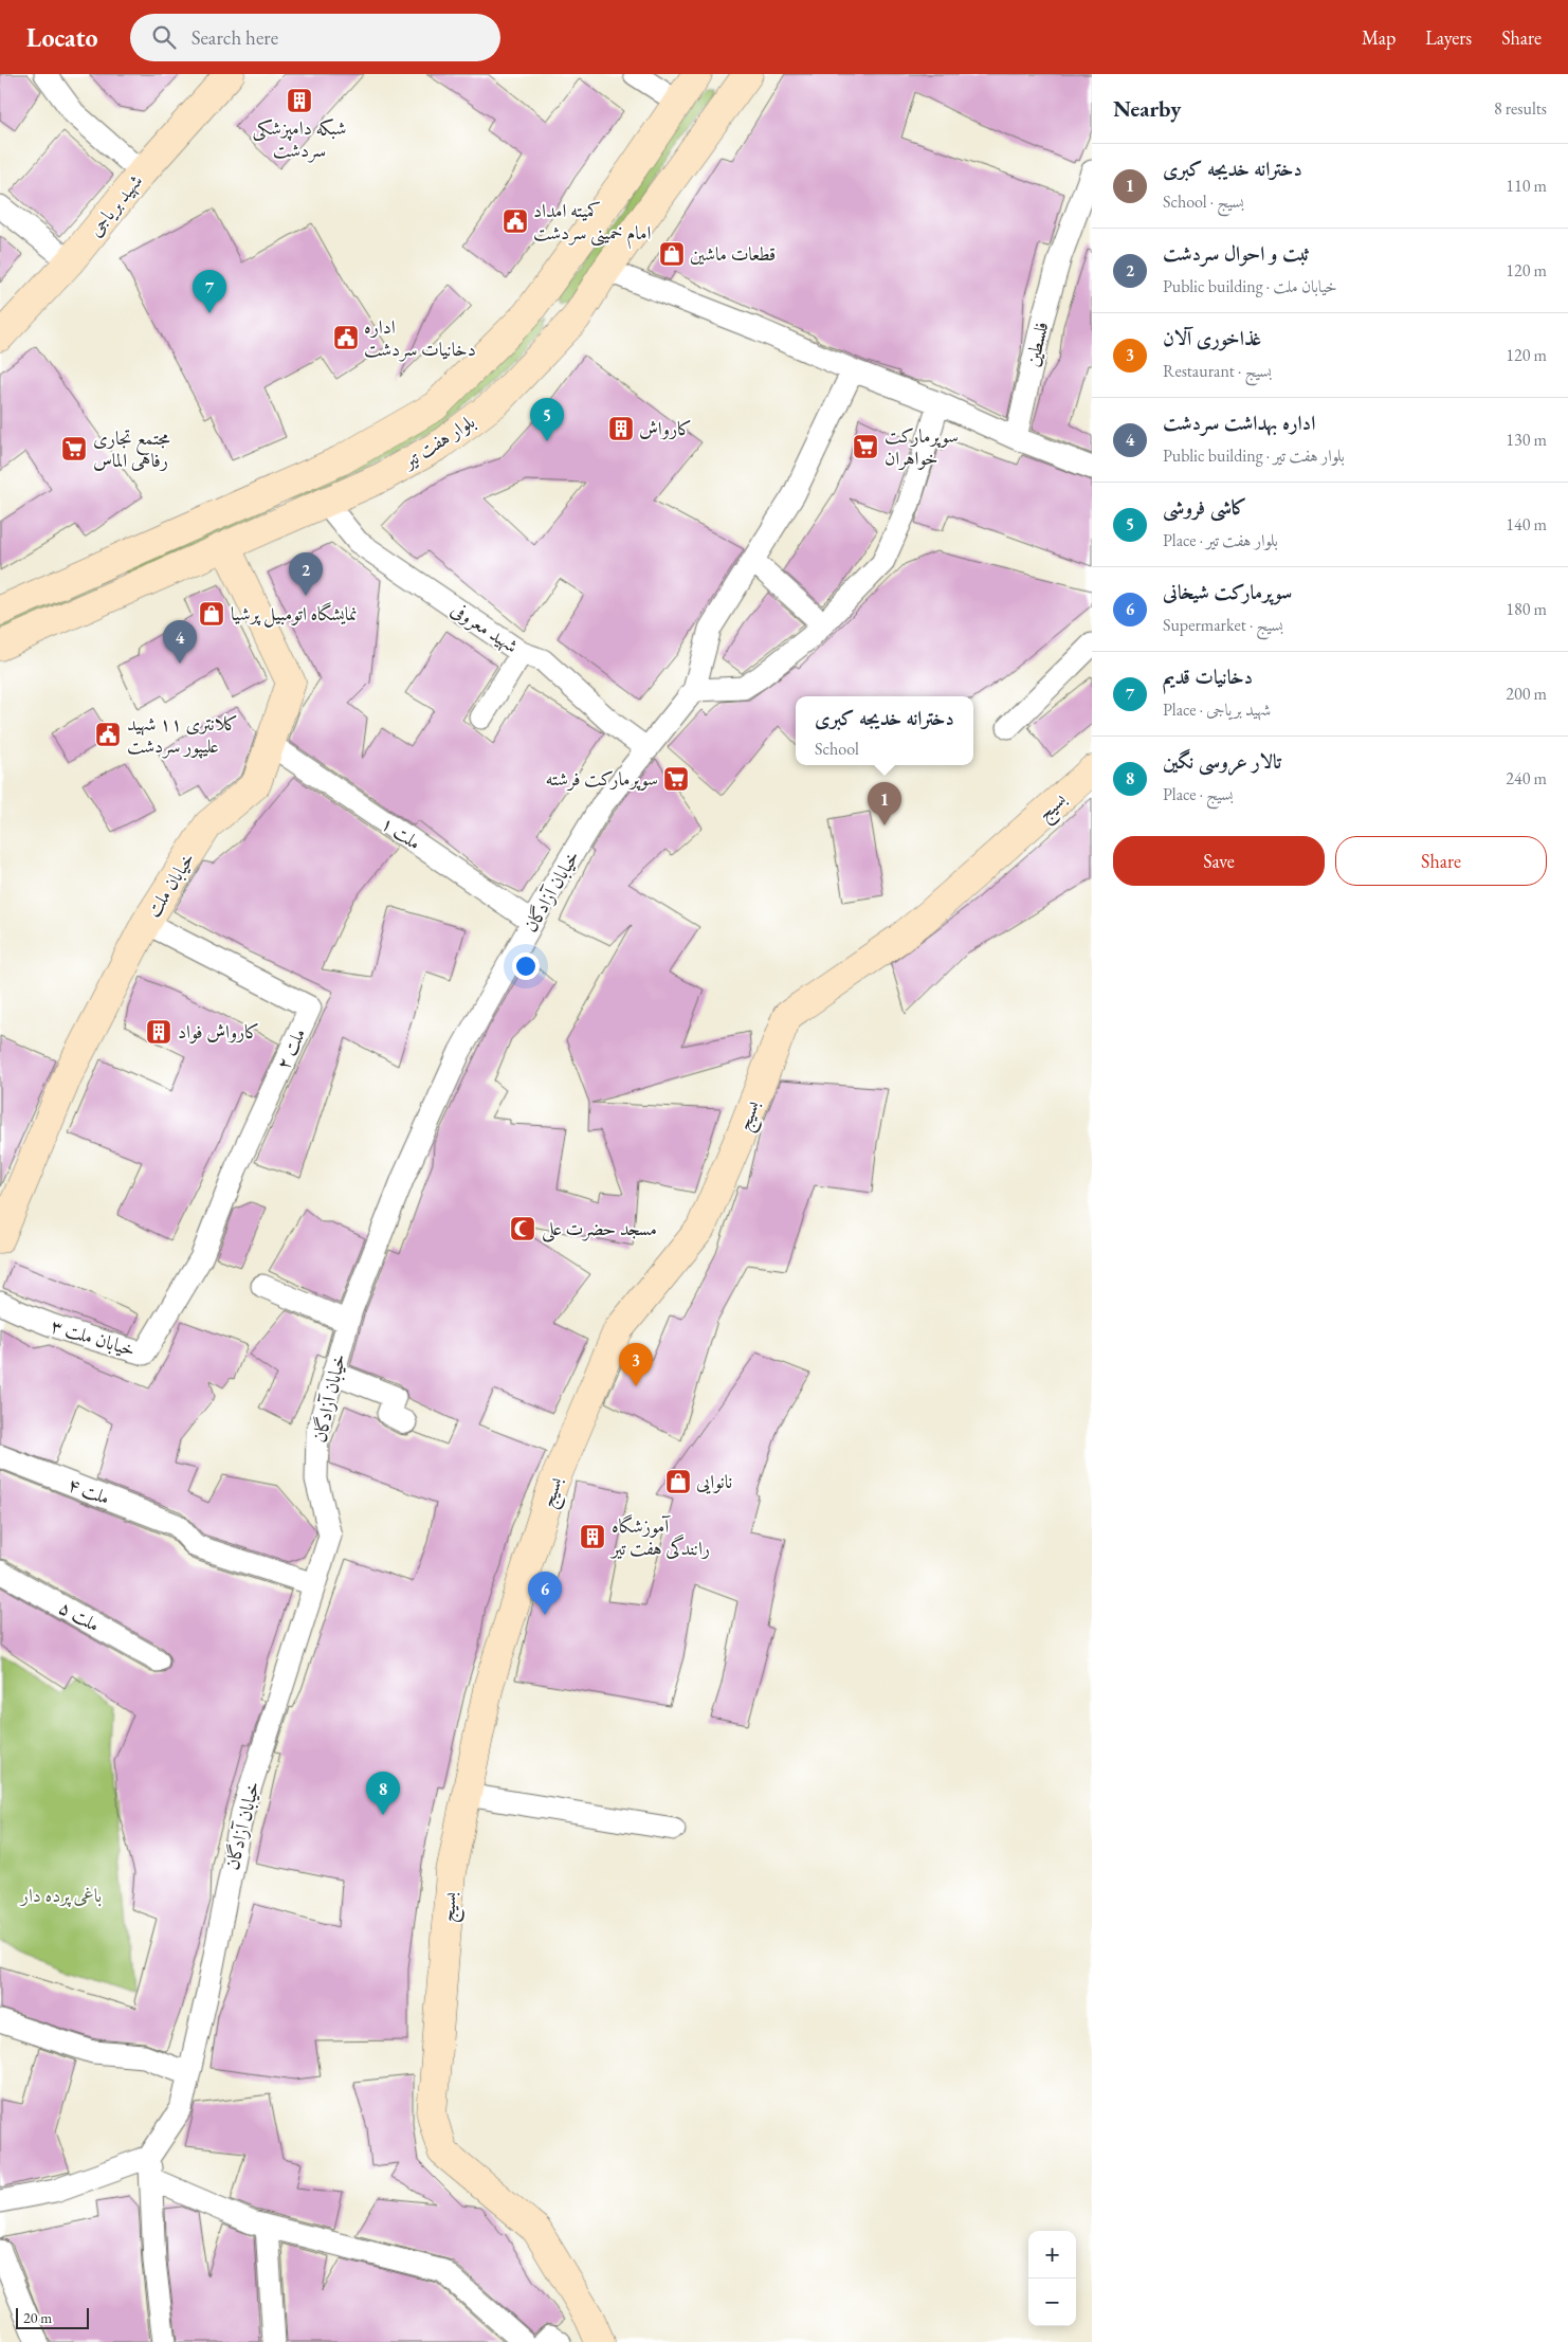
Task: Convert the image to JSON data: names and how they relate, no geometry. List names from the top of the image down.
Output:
{
  "streets": {
    "street": [
      "شهید بریاجی",
      "فلسطین",
      "بلوار هفت تیر",
      "شهید معروفی",
      "بسیج",
      "ملت ۱",
      "خیابان ملت",
      "خیابان آزادگان",
      "ملت ۲",
      "خیابان ملت ۳",
      "ملت ۴",
      "ملت ۵"
    ]
  },
  "crossings": [
    ["بلوار هفت تیر", "شهید معروفی"],
    ["بلوار هفت تیر", "خیابان ملت"],
    ["شهید معروفی", "خیابان آزادگان"],
    ["ملت ۱", "خیابان ملت"],
    ["ملت ۱", "خیابان آزادگان"],
    ["خیابان ملت", "ملت ۲"],
    ["خیابان آزادگان", "ملت ۴"],
    ["ملت ۲", "خیابان ملت ۳"]
  ],
  "parks": ["باغی پرده دار"],
  "places": {
    "building": [
      "شبکه دامپزشکی سردشت",
      "کارواش",
      "کارواش فواد",
      "آموزشگاه رانندگی هفت تیر"
    ],
    "public building": ["کمیته امداد امام خمینی سردشت", "اداره دخانیات سردشت", "کلانتری ۱۱ شهید علیپور سردشت"],
    "shop": ["قطعات ماشین", "نمایشگاه اتومبیل پرشیا", "نانوایی"],
    "supermarket": ["سوپرمارکت خواهران", "مجتمع تجاری رفاهی الماس", "سوپرمارکت فرشته"],
    "mosque": ["مسجد حضرت علی"]
  },
  "scale_bar": "20 m",
  "page": {
    "header": "Locato",
    "search": "Search here",
    "nav": ["Map", "Layers", "Share"],
    "heading": ["Nearby", "8 results"],
    "list": [
      {
        "mark": "1",
        "name": "دخترانه خدیجه کبری",
        "note": "School · بسیج",
        "value": "110 m"
      },
      {
        "mark": "2",
        "name": "ثبت و احوال سردشت",
        "note": "Public building · خیابان ملت",
        "value": "120 m"
      },
      {
        "mark": "3",
        "name": "غذاخوری آلان",
        "note": "Restaurant · بسیج",
        "value": "120 m"
      },
      {
        "mark": "4",
        "name": "اداره بهداشت سردشت",
        "note": "Public building · بلوار هفت تیر",
        "value": "130 m"
      },
      {
        "mark": "5",
        "name": "کاشی فروشی",
        "note": "Place · بلوار هفت تیر",
        "value": "140 m"
      },
      {
        "mark": "6",
        "name": "سوپرمارکت شیخانی",
        "note": "Supermarket · بسیج",
        "value": "180 m"
      },
      {
        "mark": "7",
        "name": "دخانیات قدیم",
        "note": "Place · شهید بریاجی",
        "value": "200 m"
      },
      {
        "mark": "8",
        "name": "تالار عروسی نگین",
        "note": "Place · بسیج",
        "value": "240 m"
      }
    ],
    "pins": [
      "7",
      "5",
      "2",
      "4",
      "1",
      "3",
      "6",
      "8"
    ],
    "popup": ["دخترانه خدیجه کبری", "School"],
    "buttons": ["Save", "Share"],
    "map_buttons": ["+", "−"],
    "scale": "20 m"
  }
}
